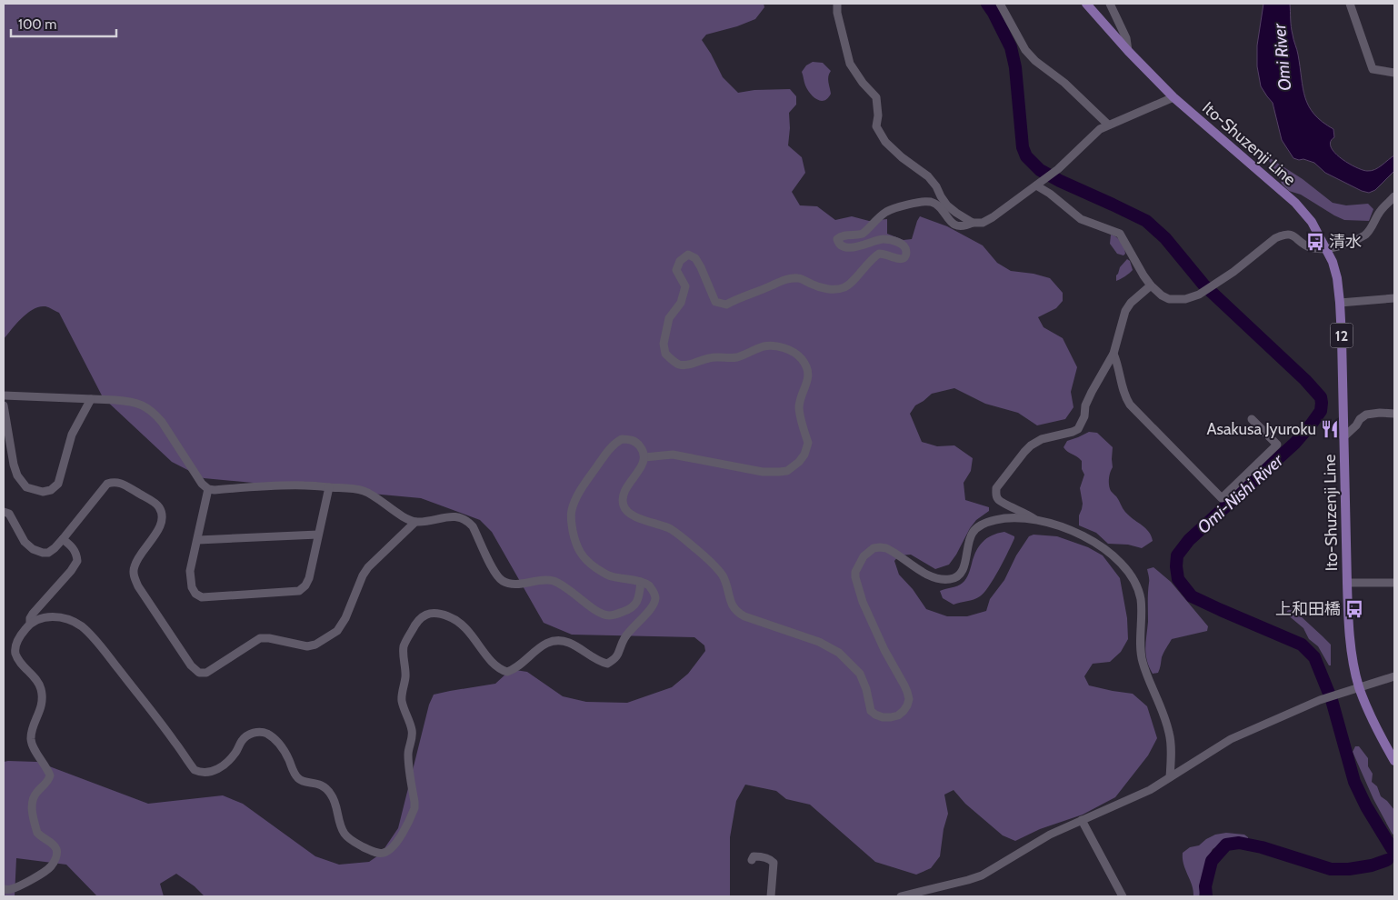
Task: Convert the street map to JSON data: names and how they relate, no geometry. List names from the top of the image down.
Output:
{
  "streets": {
    "main road": ["Ito-Shuzenji Line", "12"]
  },
  "water": ["Omi River", "Omi-Nishi River"],
  "places": {
    "bus stop": ["清水", "上和田橋"],
    "restaurant": ["Asakusa Jyuroku"]
  },
  "scale_bar": "100 m"
}
